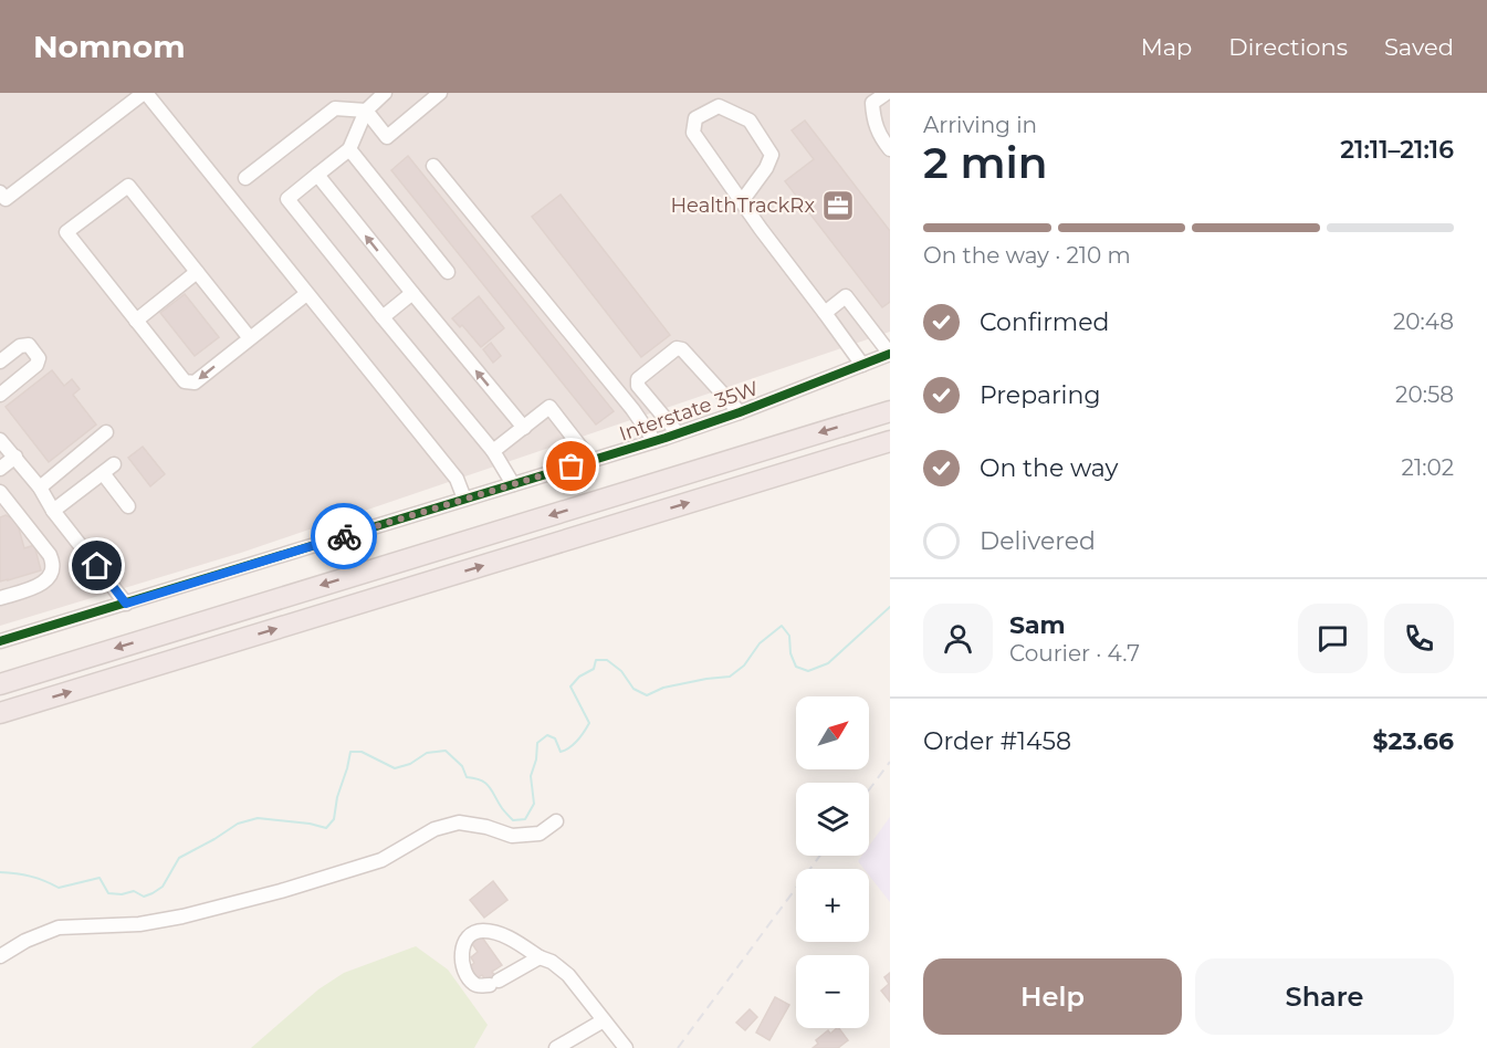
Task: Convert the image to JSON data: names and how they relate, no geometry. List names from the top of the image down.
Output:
{
  "streets": {
    "street": ["Interstate 35W"]
  },
  "places": {
    "office": ["HealthTrackRx"]
  },
  "north": "top right",
  "page": {
    "header": "Nomnom",
    "nav": ["Map", "Directions", "Saved"],
    "heading": ["2 min", "Arriving in", "21:11–21:16"],
    "panel": [
      "Sam",
      "Courier · 4.7",
      "Order #1458",
      "$23.66"
    ],
    "bar": "On the way · 210 m",
    "list": [
      ["Confirmed", "20:48"],
      ["Preparing", "20:58"],
      ["On the way", "21:02"],
      "Delivered"
    ],
    "map_buttons": ["+", "−"],
    "buttons": ["Help", "Share"]
  }
}
